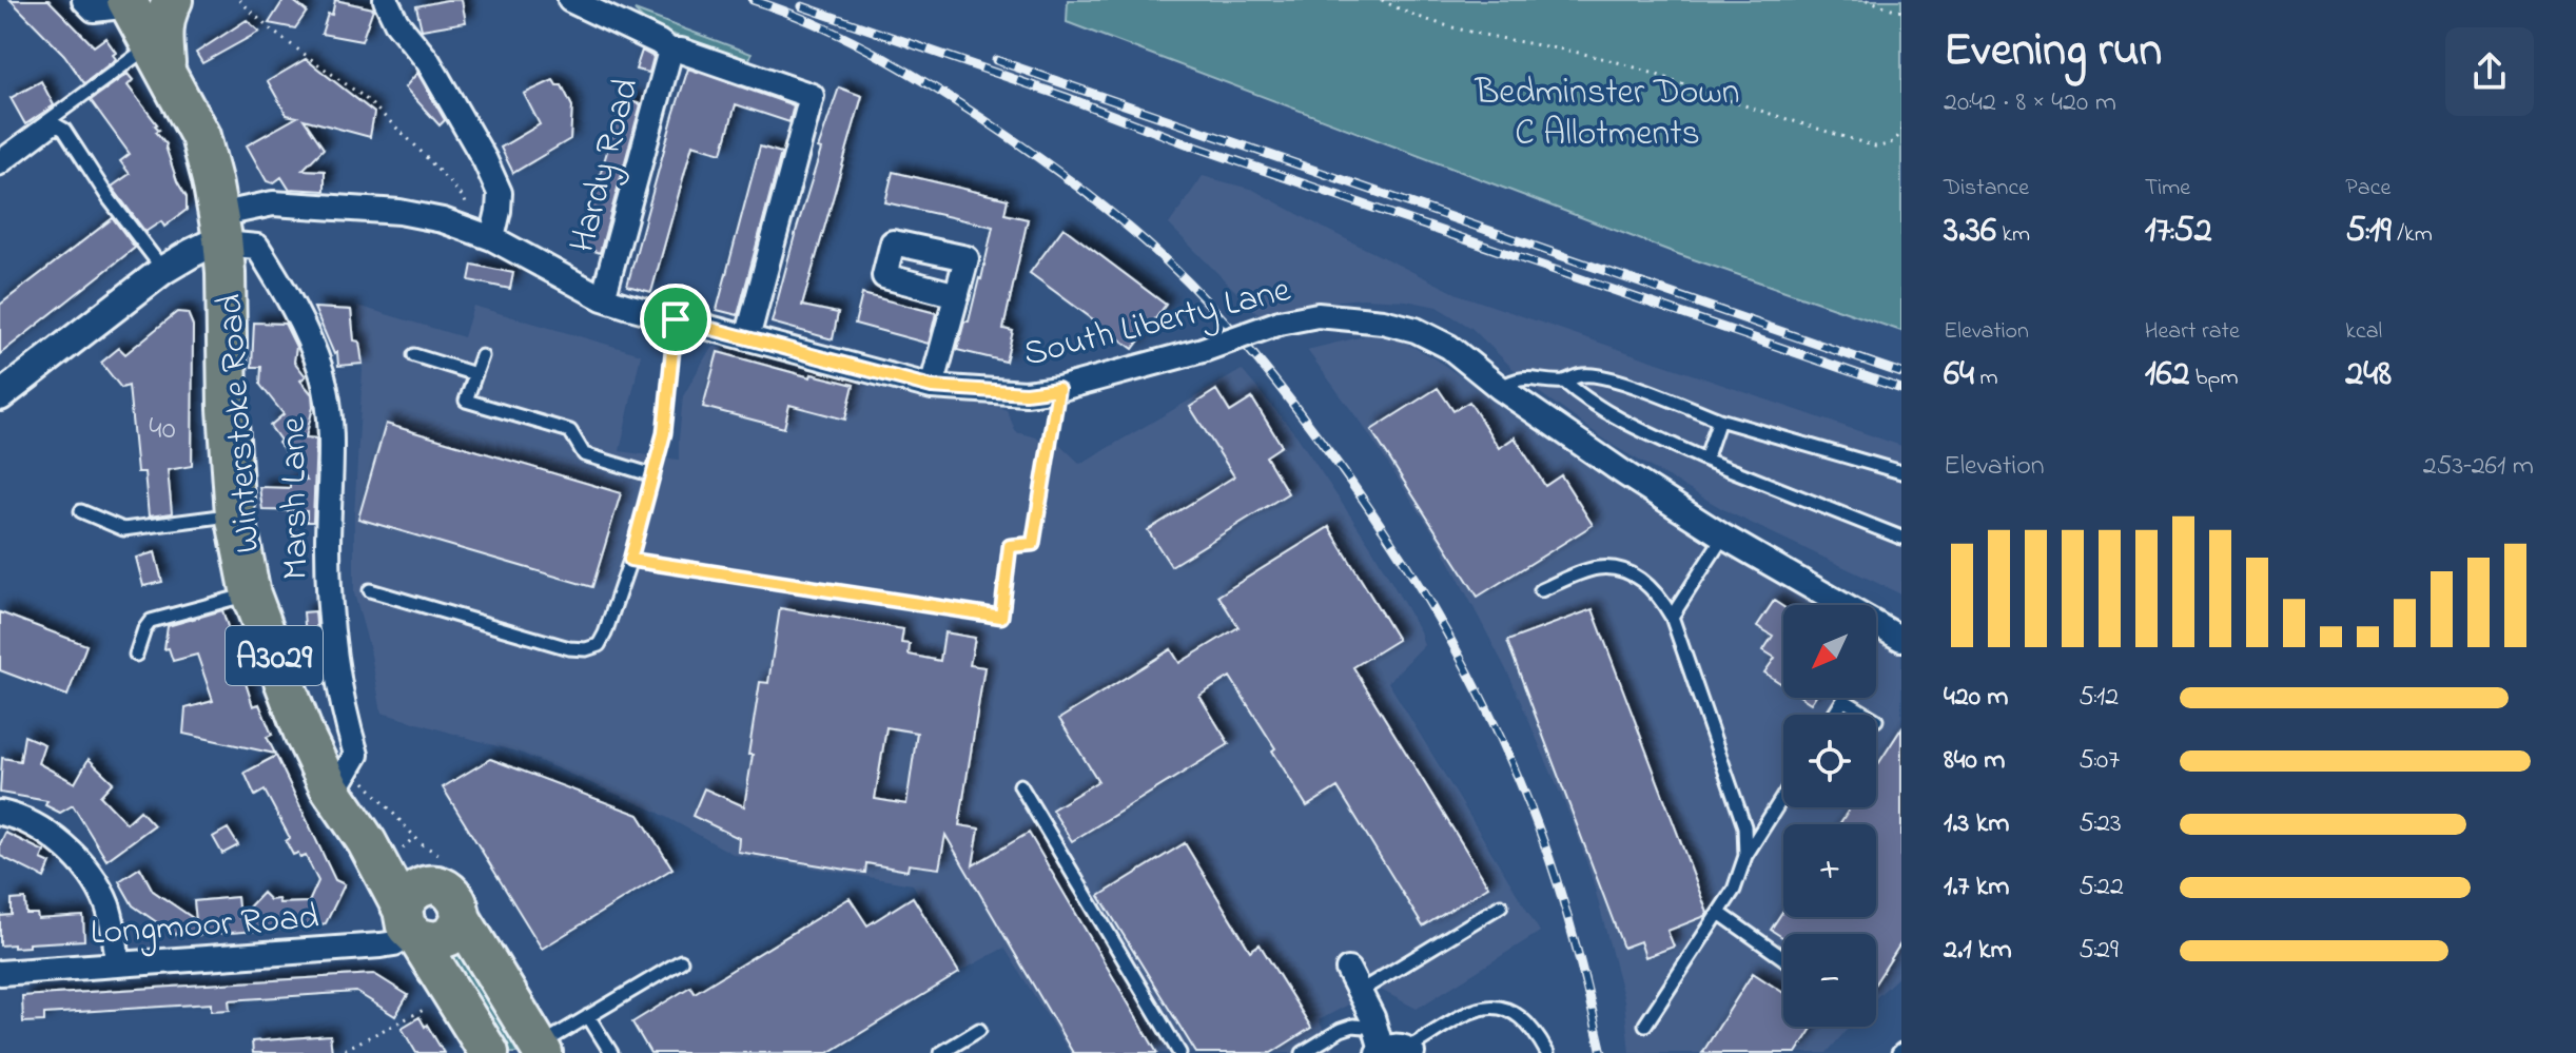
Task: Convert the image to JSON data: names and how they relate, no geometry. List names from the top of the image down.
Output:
{
  "streets": {
    "highway": ["Winterstoke Road", "A3029"],
    "street": [
      "Hardy Road",
      "South Liberty Lane",
      "Marsh Lane",
      "Longmoor Road"
    ]
  },
  "crossings": [
    ["Hardy Road", "South Liberty Lane"],
    ["South Liberty Lane", "Winterstoke Road"],
    ["South Liberty Lane", "Marsh Lane"],
    ["Winterstoke Road", "Marsh Lane"],
    ["Winterstoke Road", "A3029"],
    ["Winterstoke Road", "Longmoor Road"]
  ],
  "parks": ["Bedminster Down C Allotments"],
  "house_numbers": ["40"],
  "north": "bottom left",
  "page": {
    "heading": ["Evening run", "20:42 · 8 × 420 m"],
    "stats": [
      ["Distance", "3.36 km"],
      ["Time", "17:52"],
      ["Pace", "5:19 /km"],
      ["Elevation", "64 m"],
      ["Heart rate", "162 bpm"],
      ["kcal", "248"]
    ],
    "chart": ["Elevation", "253–261 m"],
    "map_buttons": ["+", "−"],
    "list": [
      {
        "name": "420 m",
        "note": "5:12"
      },
      {
        "name": "840 m",
        "note": "5:07"
      },
      {
        "name": "1.3 km",
        "note": "5:23"
      },
      {
        "name": "1.7 km",
        "note": "5:22"
      },
      {
        "name": "2.1 km",
        "note": "5:29"
      }
    ]
  }
}
